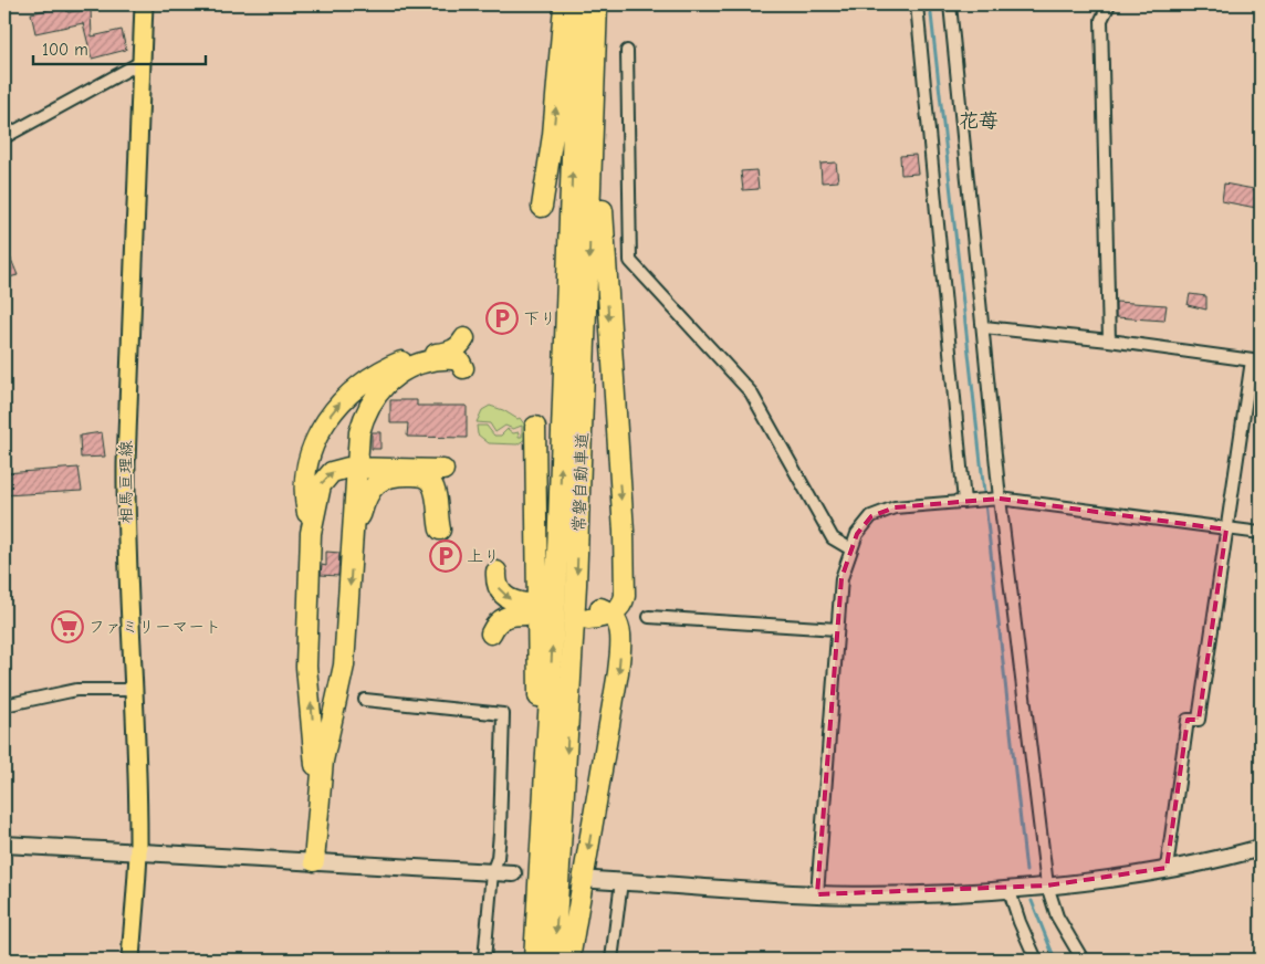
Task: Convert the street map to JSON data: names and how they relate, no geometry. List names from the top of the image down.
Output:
{
  "streets": {
    "highway": ["常磐自動車道"],
    "main road": ["相馬亘理線"]
  },
  "districts": ["花苺"],
  "places": {
    "parking": ["下り", "上り"],
    "supermarket": ["ファミリーマート"]
  },
  "scale_bar": "100 m"
}
